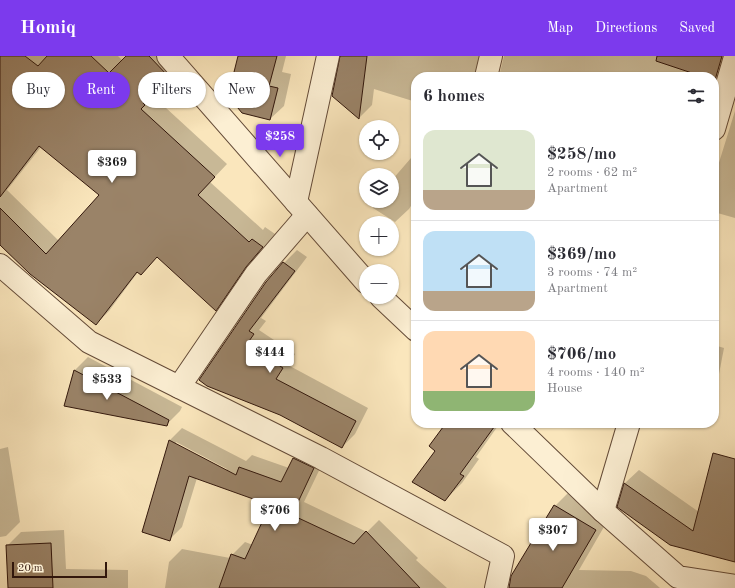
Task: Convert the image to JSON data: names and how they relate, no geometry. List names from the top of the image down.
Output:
{
  "scale_bar": "20 m",
  "page": {
    "header": "Homiq",
    "nav": ["Map", "Directions", "Saved"],
    "chip": [
      "Buy",
      "Rent",
      "Filters",
      "New"
    ],
    "heading": "6 homes",
    "map_buttons": ["+", "−"],
    "list": [
      {
        "name": "$258/mo",
        "note": "2 rooms · 62 m² · Apartment"
      },
      {
        "name": "$369/mo",
        "note": "3 rooms · 74 m² · Apartment"
      },
      {
        "name": "$706/mo",
        "note": "4 rooms · 140 m² · House"
      }
    ],
    "price": [
      "$258",
      "$369",
      "$444",
      "$533",
      "$706",
      "$307"
    ],
    "scale": "20 m"
  }
}
